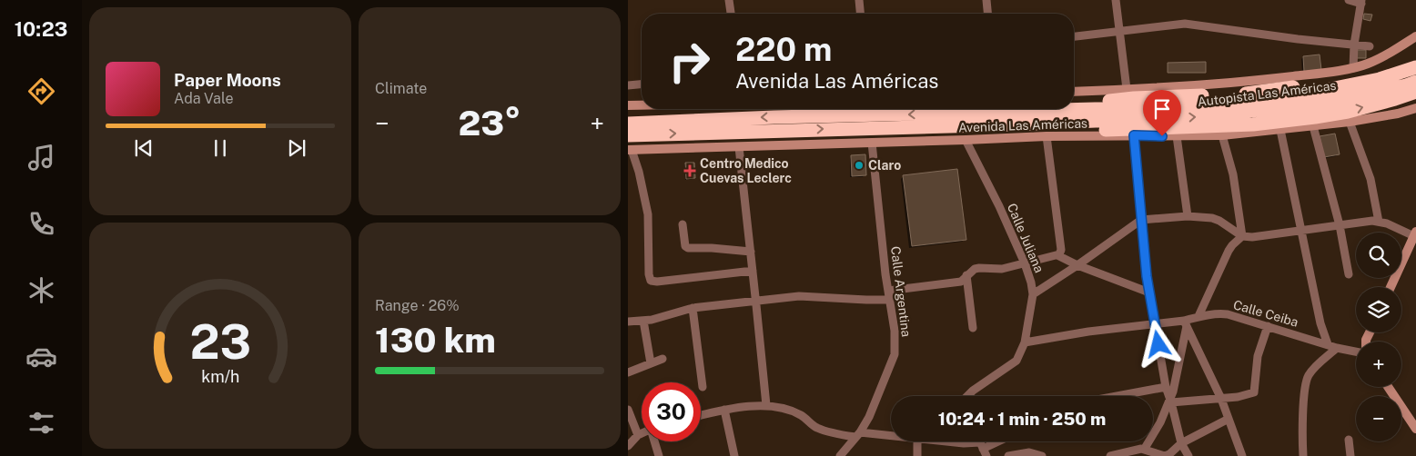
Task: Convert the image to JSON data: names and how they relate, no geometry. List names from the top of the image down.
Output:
{
  "streets": {
    "highway": ["Autopista Las Américas"],
    "street": [
      "Avenida Las Américas",
      "Calle Juliana",
      "Calle Argentina",
      "Calle Ceiba"
    ]
  },
  "crossings": [
    ["Avenida Las Américas", "Calle Juliana"],
    ["Avenida Las Américas", "Calle Argentina"],
    ["Calle Juliana", "Calle Ceiba"]
  ],
  "places": {
    "other": ["Claro"],
    "health": ["Centro Medico Cuevas Leclerc"]
  },
  "page": {
    "tabs": "10:23",
    "tile": [
      "Climate",
      ["Range · 26%", "130 km"]
    ],
    "turn": ["220 m", "Avenida Las Américas"],
    "song": ["Paper Moons", "Ada Vale"],
    "heat": ["−", "23°", "+"],
    "map_buttons": ["+", "−"],
    "limit": "30",
    "trip": "10:24 · 1 min · 250 m",
    "gauge": ["23", "km/h"]
  }
}
